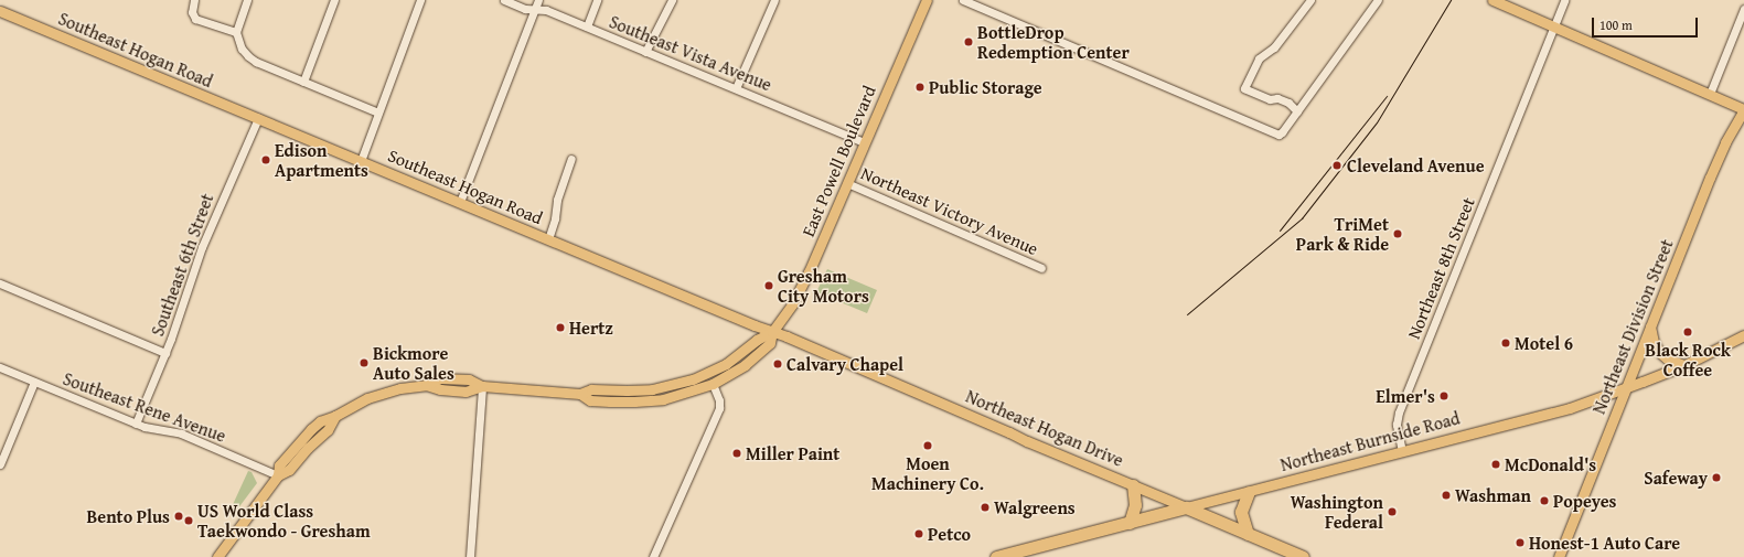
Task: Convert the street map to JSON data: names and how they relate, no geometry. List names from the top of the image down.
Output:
{
  "streets": {
    "highway": ["Northeast Hogan Drive", "Northeast Burnside Road"],
    "main road": ["Southeast Hogan Road", "East Powell Boulevard", "Northeast Division Street"],
    "street": [
      "Southeast Vista Avenue",
      "Northeast Victory Avenue",
      "Southeast 6th Street",
      "Northeast 8th Street",
      "Southeast Rene Avenue"
    ]
  },
  "crossings": [
    ["Southeast Hogan Road", "East Powell Boulevard"],
    ["Southeast Hogan Road", "Southeast 6th Street"],
    ["Southeast Hogan Road", "Northeast Hogan Drive"],
    ["Southeast Vista Avenue", "East Powell Boulevard"],
    ["East Powell Boulevard", "Northeast Victory Avenue"],
    ["East Powell Boulevard", "Southeast Rene Avenue"],
    ["East Powell Boulevard", "Northeast Hogan Drive"],
    ["Southeast 6th Street", "Southeast Rene Avenue"],
    ["Northeast 8th Street", "Northeast Burnside Road"],
    ["Northeast Division Street", "Northeast Burnside Road"],
    ["Northeast Hogan Drive", "Northeast Burnside Road"]
  ],
  "places": [
    "BottleDrop Redemption Center",
    "Public Storage",
    "Edison Apartments",
    "Cleveland Avenue",
    "TriMet Park & Ride",
    "Gresham City Motors",
    "Hertz",
    "Black Rock Coffee",
    "Motel 6",
    "Bickmore Auto Sales",
    "Calvary Chapel",
    "Elmer's",
    "Moen Machinery Co.",
    "Miller Paint",
    "McDonald's",
    "Safeway",
    "Washman",
    "Popeyes",
    "Walgreens",
    "Washington Federal",
    "Bento Plus",
    "US World Class Taekwondo - Gresham",
    "Petco",
    "Honest-1 Auto Care"
  ],
  "scale_bar": "100 m"
}
